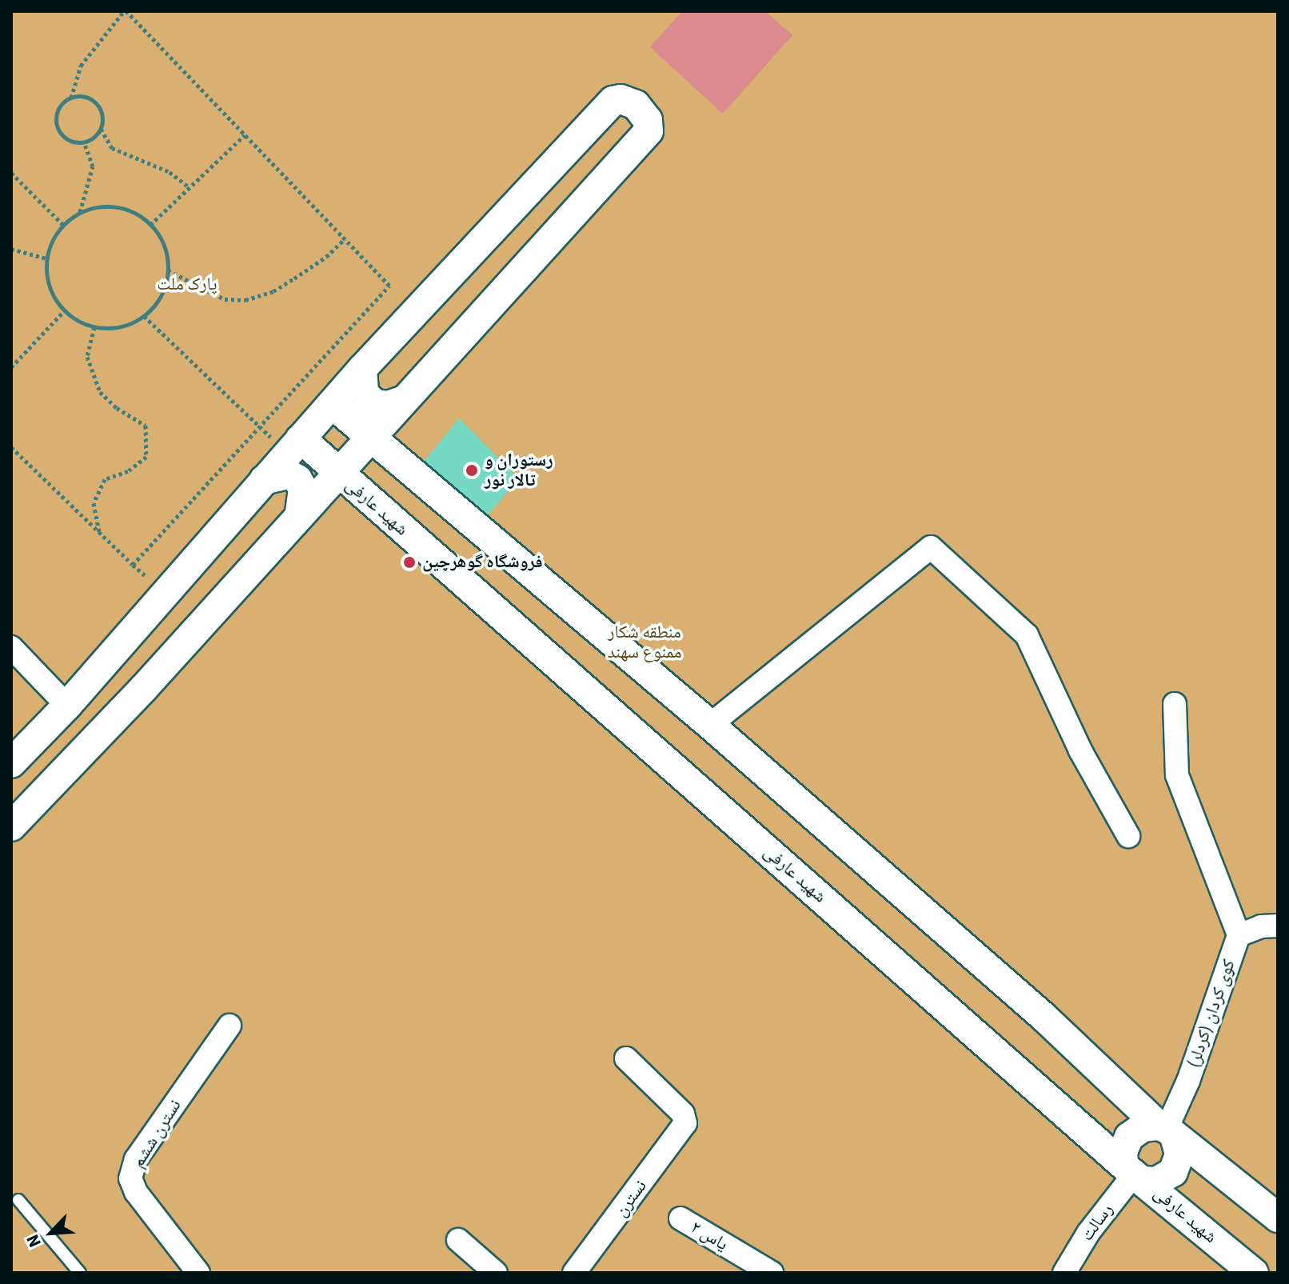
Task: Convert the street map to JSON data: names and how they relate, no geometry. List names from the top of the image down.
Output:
{
  "streets": {
    "street": [
      "شهید عارفی",
      "کوی کردان (کردلر)",
      "نسترن ششم",
      "نسترن",
      "رسالت",
      "یاس ۲"
    ]
  },
  "crossings": [
    ["شهید عارفی", "کوی کردان (کردلر)"],
    ["شهید عارفی", "رسالت"],
    ["کوی کردان (کردلر)", "رسالت"]
  ],
  "parks": ["پارک ملت", "منطقه شکار ممنوع سهند"],
  "places": ["رستوران و تالار نور", "فروشگاه گوهرچین"],
  "north": "bottom left"
}
